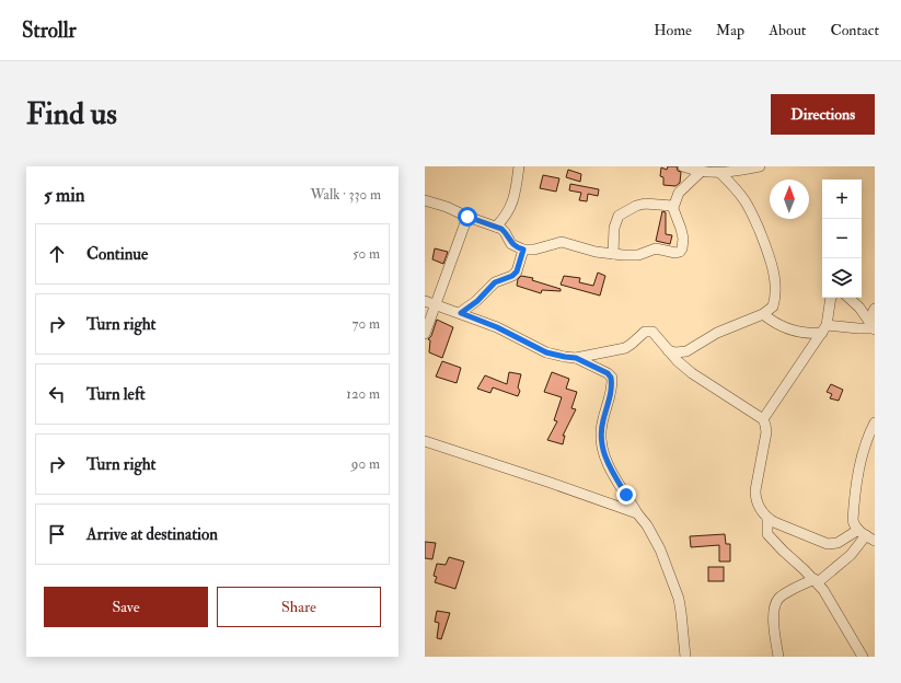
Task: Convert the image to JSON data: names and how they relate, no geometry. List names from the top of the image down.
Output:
{
  "north": "top",
  "page": {
    "header": "Strollr",
    "nav": [
      "Home",
      "Map",
      "About",
      "Contact"
    ],
    "buttons": [
      "Directions",
      ["Save", "Share"]
    ],
    "title": "Find us",
    "heading": ["5 min", "Walk · 330 m"],
    "map_buttons": ["+", "−"],
    "list": [
      ["Continue", "50 m"],
      ["Turn right", "70 m"],
      ["Turn left", "120 m"],
      ["Turn right", "90 m"],
      "Arrive at destination"
    ]
  }
}
